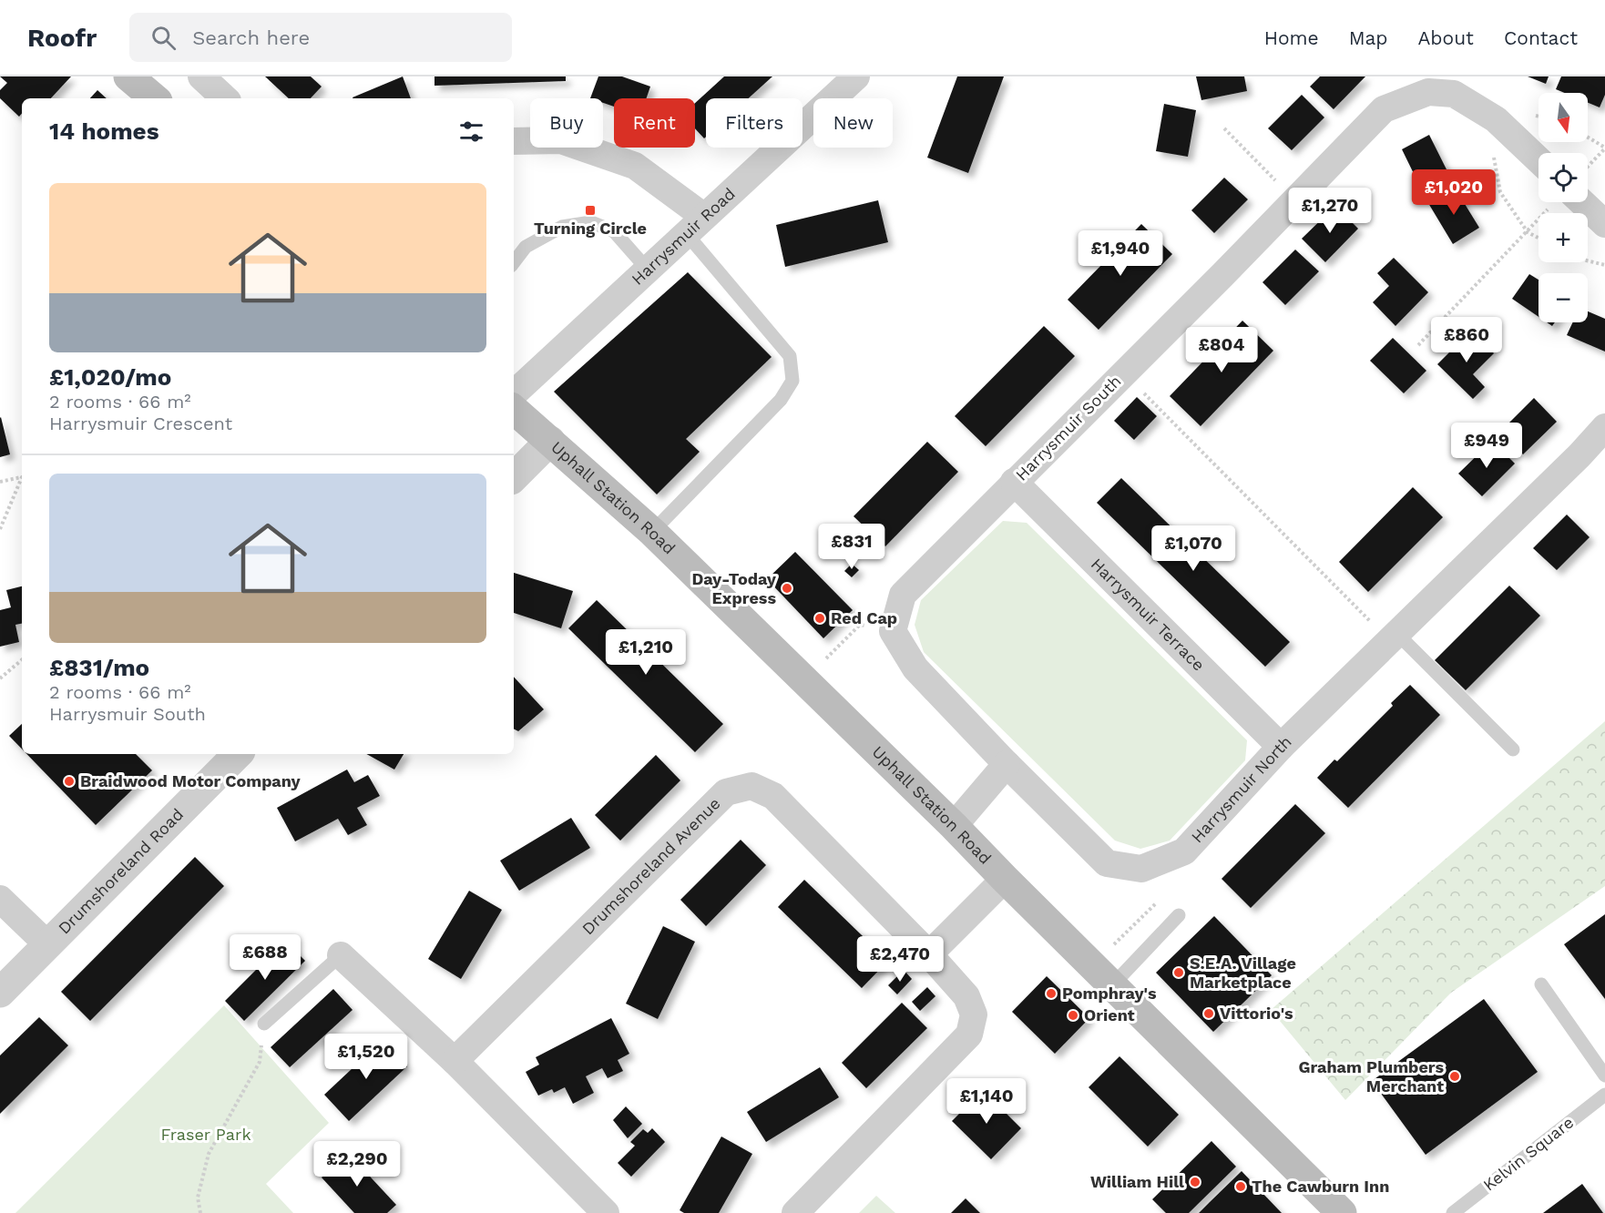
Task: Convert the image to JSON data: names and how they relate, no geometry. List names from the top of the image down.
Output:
{
  "streets": {
    "main road": ["Uphall Station Road"],
    "street": [
      "Harrysmuir Road",
      "Harrysmuir South",
      "Harrysmuir Terrace",
      "Harrysmuir North",
      "Drumshoreland Avenue",
      "Drumshoreland Road"
    ],
    "lane": ["Kelvin Square"]
  },
  "crossings": [
    ["Harrysmuir South", "Harrysmuir Terrace"],
    ["Harrysmuir Terrace", "Harrysmuir North"]
  ],
  "parks": ["Fraser Park"],
  "places": {
    "transit": ["Turning Circle"],
    "other": [
      "Day-Today Express",
      "Red Cap",
      "Braidwood Motor Company",
      "S.E.A. Village Marketplace",
      "Pomphray's",
      "Vittorio's",
      "Orient",
      "Graham Plumbers Merchant",
      "William Hill",
      "The Cawburn Inn"
    ]
  },
  "north": "bottom",
  "page": {
    "header": "Roofr",
    "search": "Search here",
    "nav": [
      "Home",
      "Map",
      "About",
      "Contact"
    ],
    "map_buttons": ["+", "−"],
    "chip": [
      "Buy",
      "Rent",
      "Filters",
      "New"
    ],
    "heading": "14 homes",
    "list": [
      {
        "name": "£1,020/mo",
        "note": "2 rooms · 66 m² · Harrysmuir Crescent"
      },
      {
        "name": "£831/mo",
        "note": "2 rooms · 66 m² · Harrysmuir South"
      }
    ],
    "price": [
      "£1,020",
      "£1,270",
      "£1,940",
      "£860",
      "£804",
      "£949",
      "£831",
      "£1,070",
      "£1,210",
      "£688",
      "£2,470",
      "£1,520",
      "£1,140",
      "£2,290"
    ]
  }
}
